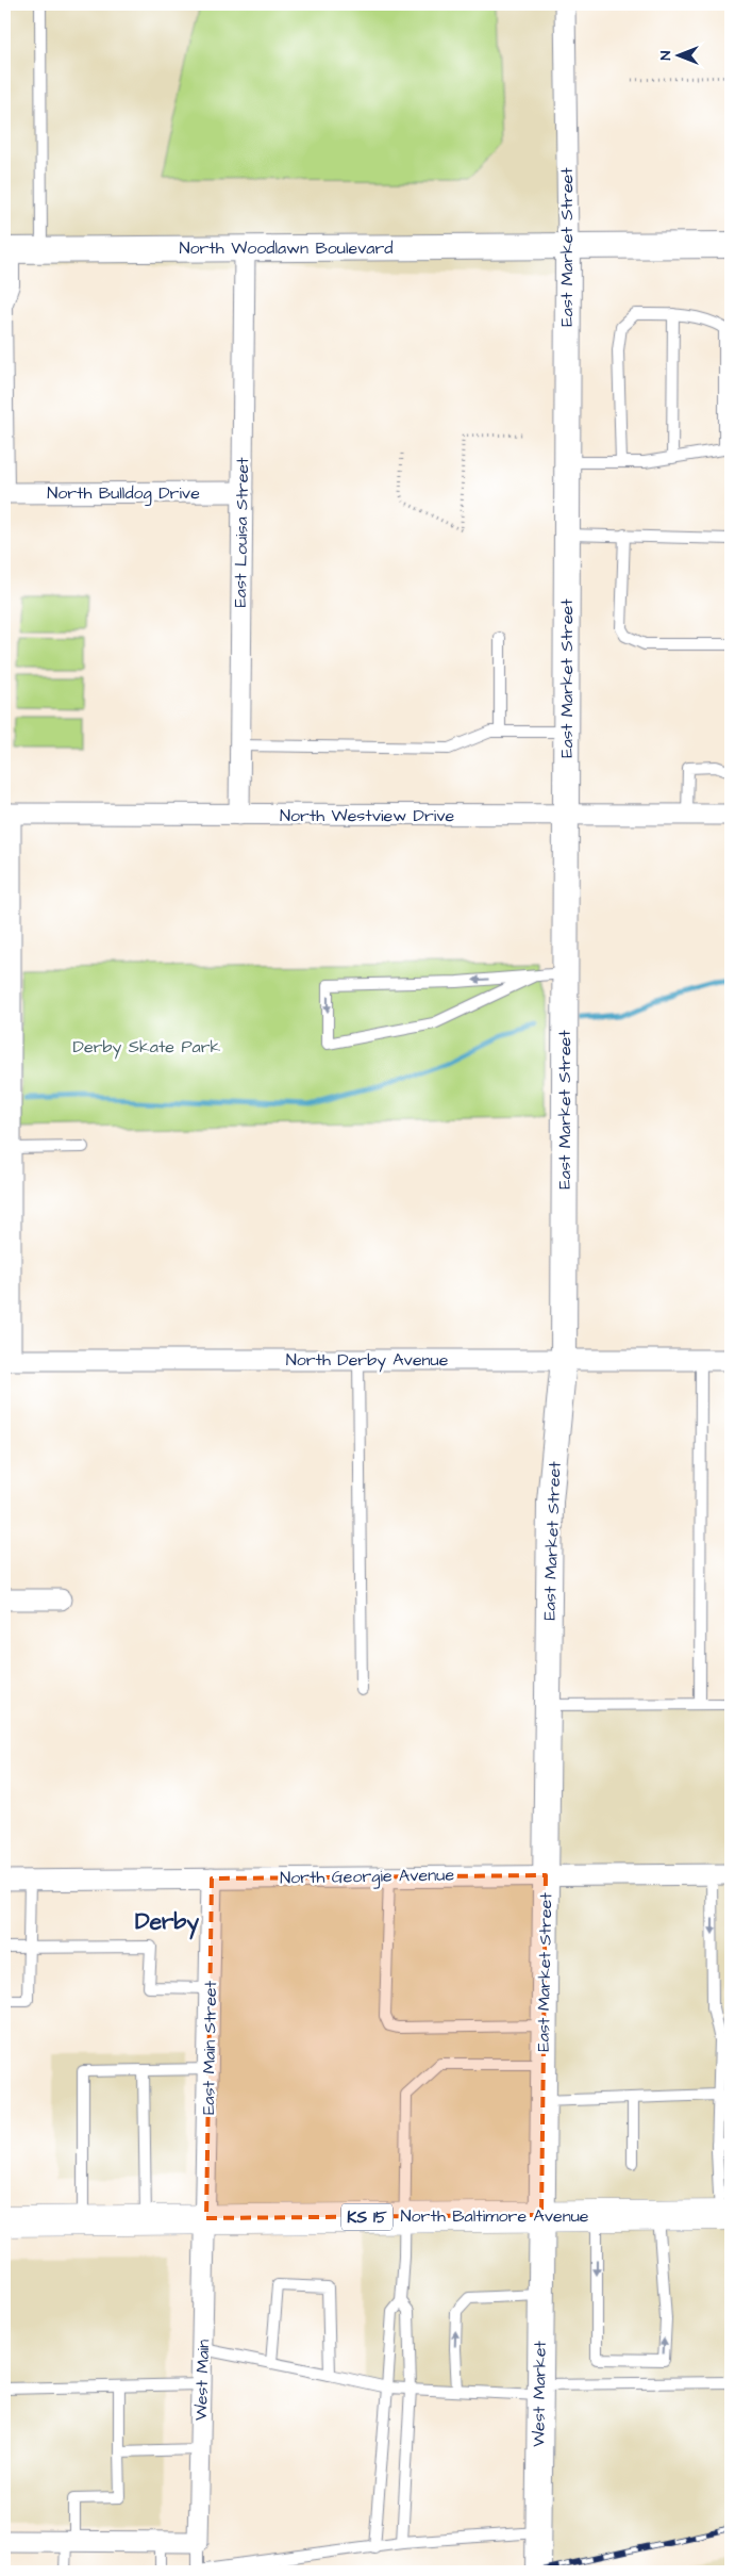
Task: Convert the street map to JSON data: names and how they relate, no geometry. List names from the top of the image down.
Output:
{
  "streets": {
    "main road": ["North Baltimore Avenue", "KS 15"],
    "street": [
      "East Market Street",
      "North Woodlawn Boulevard",
      "North Bulldog Drive",
      "East Louisa Street",
      "North Westview Drive",
      "North Derby Avenue",
      "North Georgie Avenue",
      "East Main Street",
      "West Main",
      "West Market"
    ]
  },
  "crossings": [
    ["East Market Street", "North Woodlawn Boulevard"],
    ["East Market Street", "North Westview Drive"],
    ["East Market Street", "North Derby Avenue"],
    ["East Market Street", "North Georgie Avenue"],
    ["East Market Street", "North Baltimore Avenue"],
    ["East Market Street", "West Market"],
    ["North Woodlawn Boulevard", "East Louisa Street"],
    ["North Bulldog Drive", "East Louisa Street"],
    ["East Louisa Street", "North Westview Drive"],
    ["North Georgie Avenue", "East Main Street"],
    ["East Main Street", "North Baltimore Avenue"],
    ["East Main Street", "West Main"],
    ["North Baltimore Avenue", "West Main"],
    ["North Baltimore Avenue", "West Market"]
  ],
  "districts": ["Derby"],
  "parks": ["Derby Skate Park"],
  "north": "left"
}
